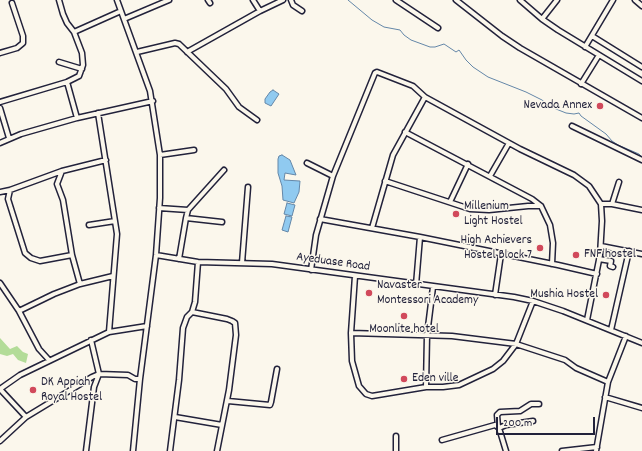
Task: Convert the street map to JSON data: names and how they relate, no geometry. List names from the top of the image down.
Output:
{
  "streets": {
    "street": ["Ayeduase Road"]
  },
  "places": [
    "Nevada Annex",
    "Millenium Light Hostel",
    "High Achievers Hostel Block 7",
    "FNF hostel",
    "Navaster Montessori Academy",
    "Mushia Hostel",
    "Moonlite hotel",
    "Eden ville",
    "DK Appiah Royal Hostel"
  ],
  "scale_bar": "200 m"
}
